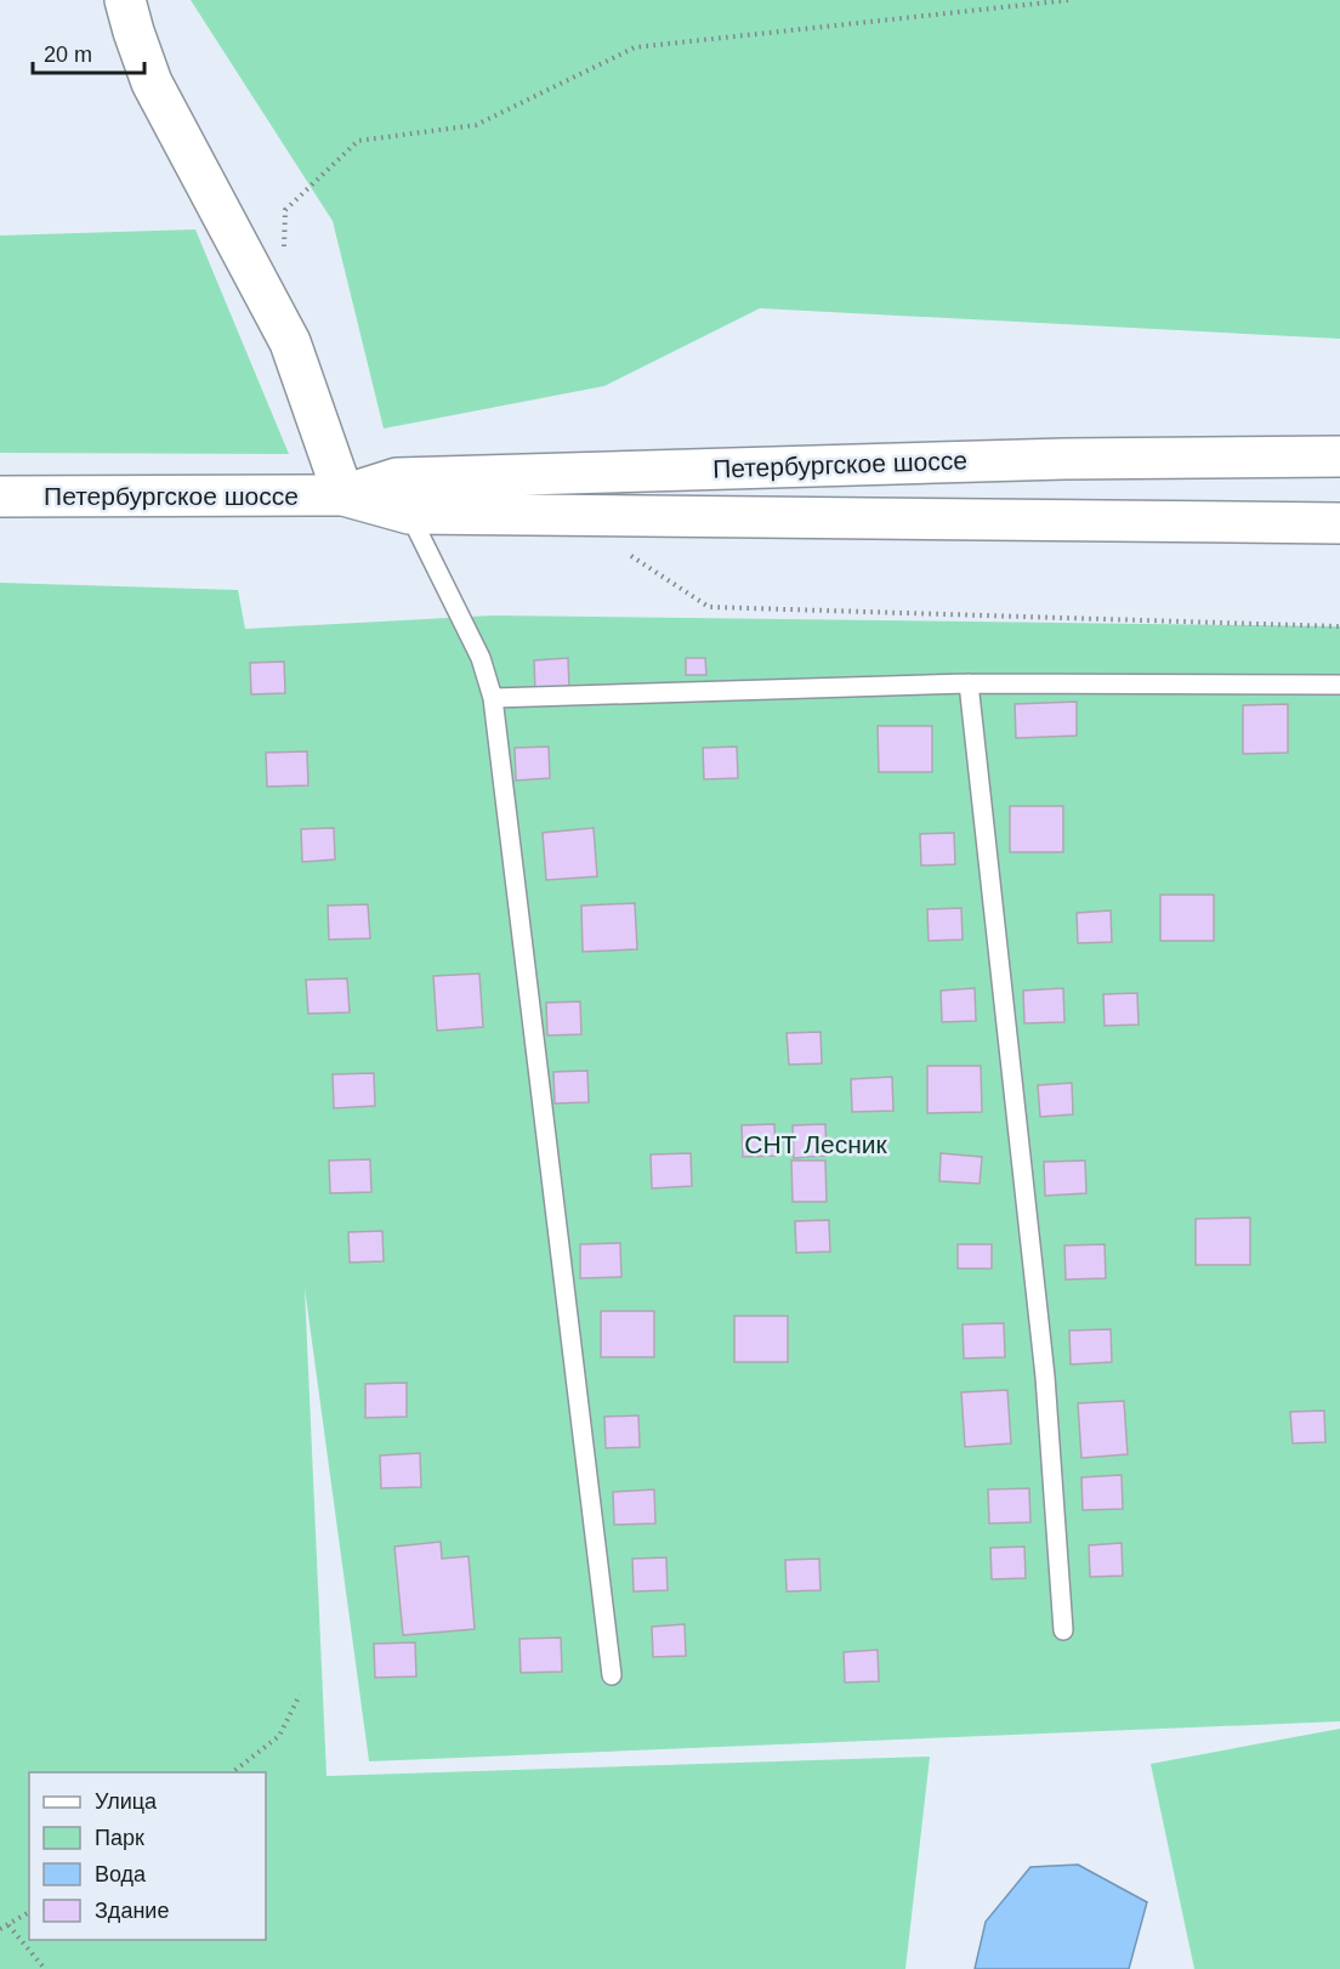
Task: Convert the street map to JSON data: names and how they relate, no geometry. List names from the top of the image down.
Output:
{
  "streets": {
    "main road": ["Петербургское шоссе"]
  },
  "parks": ["СНТ Лесник"],
  "legend": [
    "Улица",
    "Парк",
    "Вода",
    "Здание"
  ],
  "scale_bar": "20 m"
}
